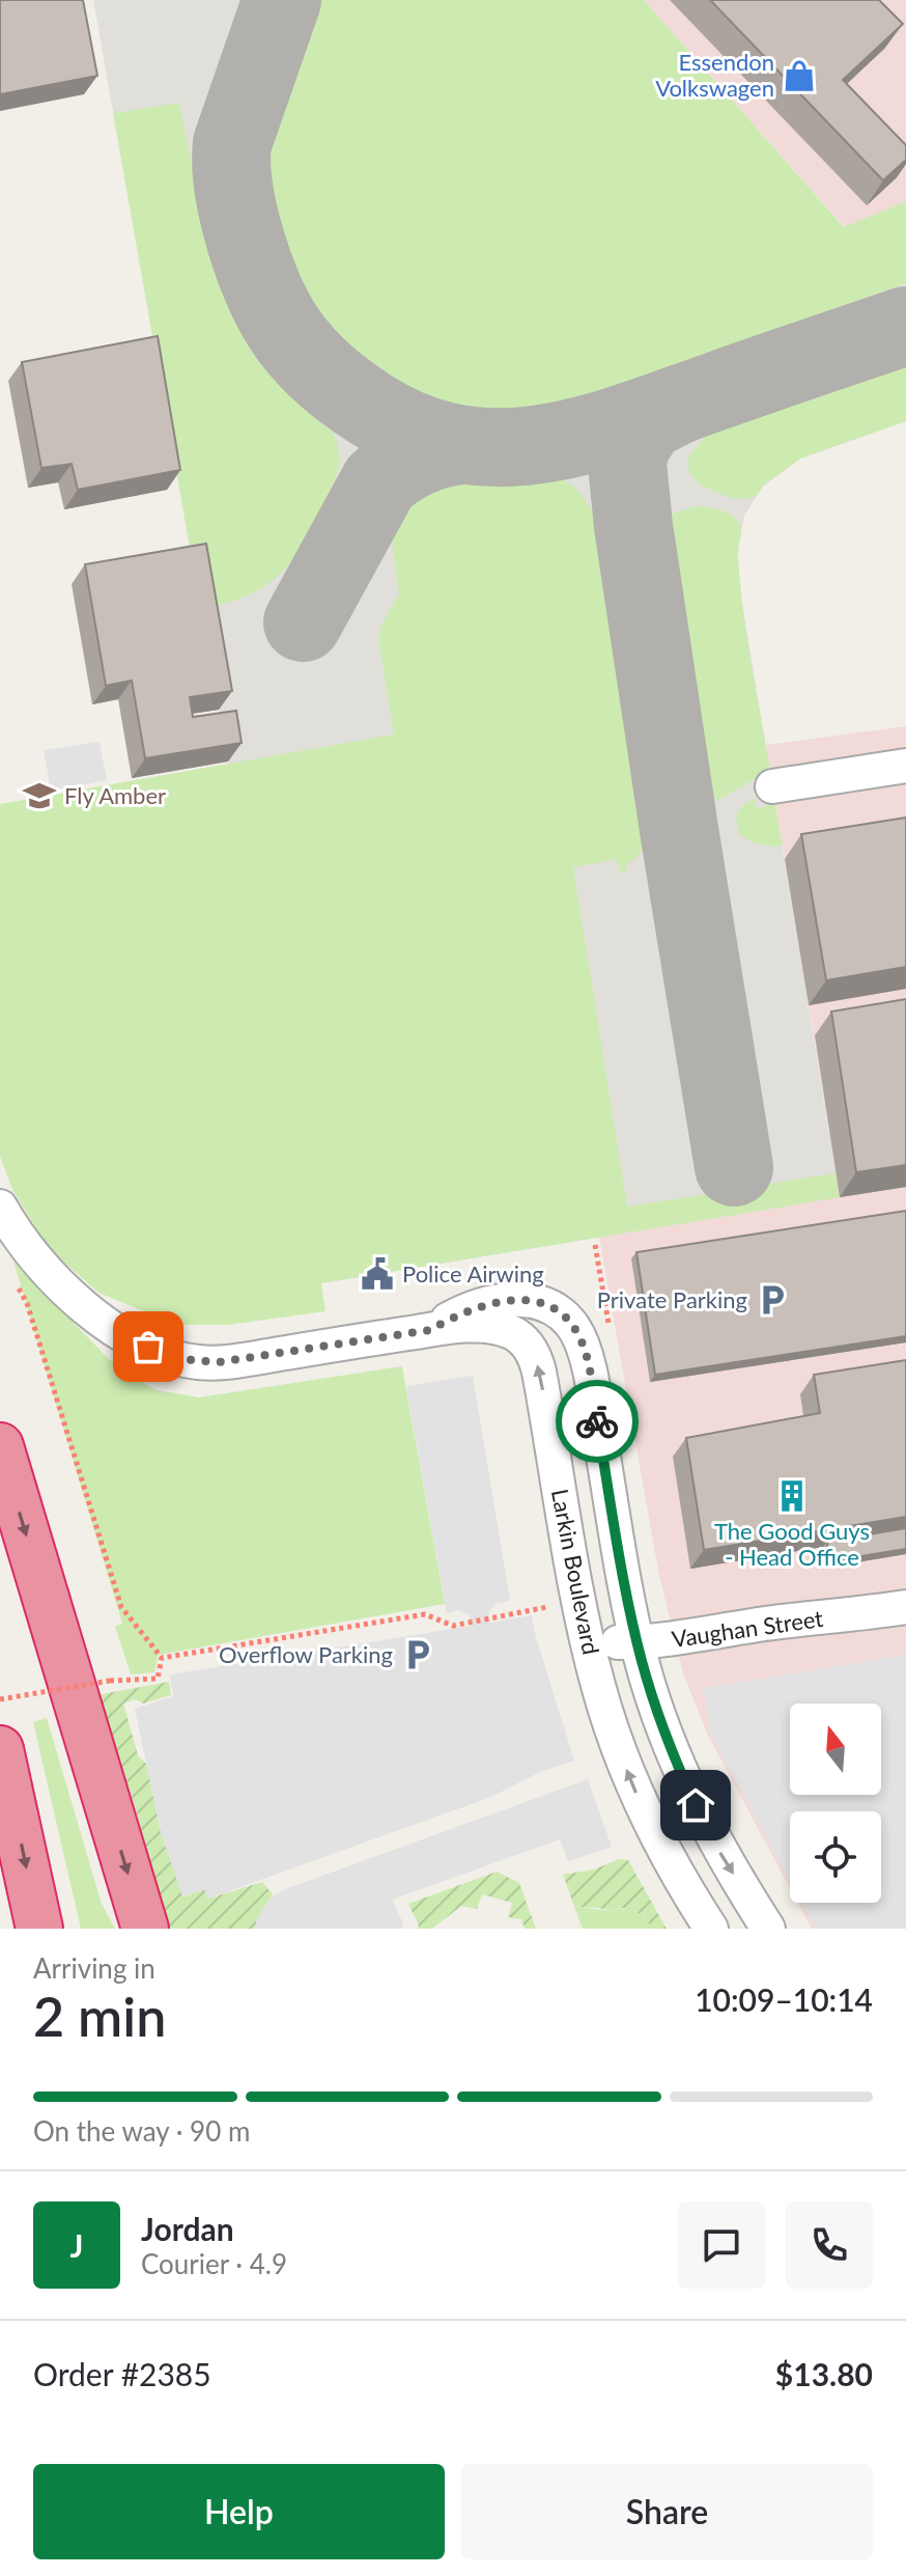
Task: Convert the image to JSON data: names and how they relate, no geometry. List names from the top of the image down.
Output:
{
  "streets": {
    "street": ["Larkin Boulevard", "Vaughan Street"]
  },
  "crossings": [
    ["Larkin Boulevard", "Vaughan Street"]
  ],
  "places": {
    "shop": ["Essendon Volkswagen"],
    "school or university": ["Fly Amber"],
    "public building": ["Police Airwing"],
    "parking": ["Private Parking", "Overflow Parking"],
    "building": ["The Good Guys - Head Office"]
  },
  "north": "top",
  "page": {
    "heading": ["2 min", "Arriving in", "10:09–10:14"],
    "panel": [
      "Jordan",
      "Courier · 4.9",
      "Order #2385",
      "$13.80"
    ],
    "bar": "On the way · 90 m",
    "round": "J",
    "buttons": ["Help", "Share"]
  }
}
